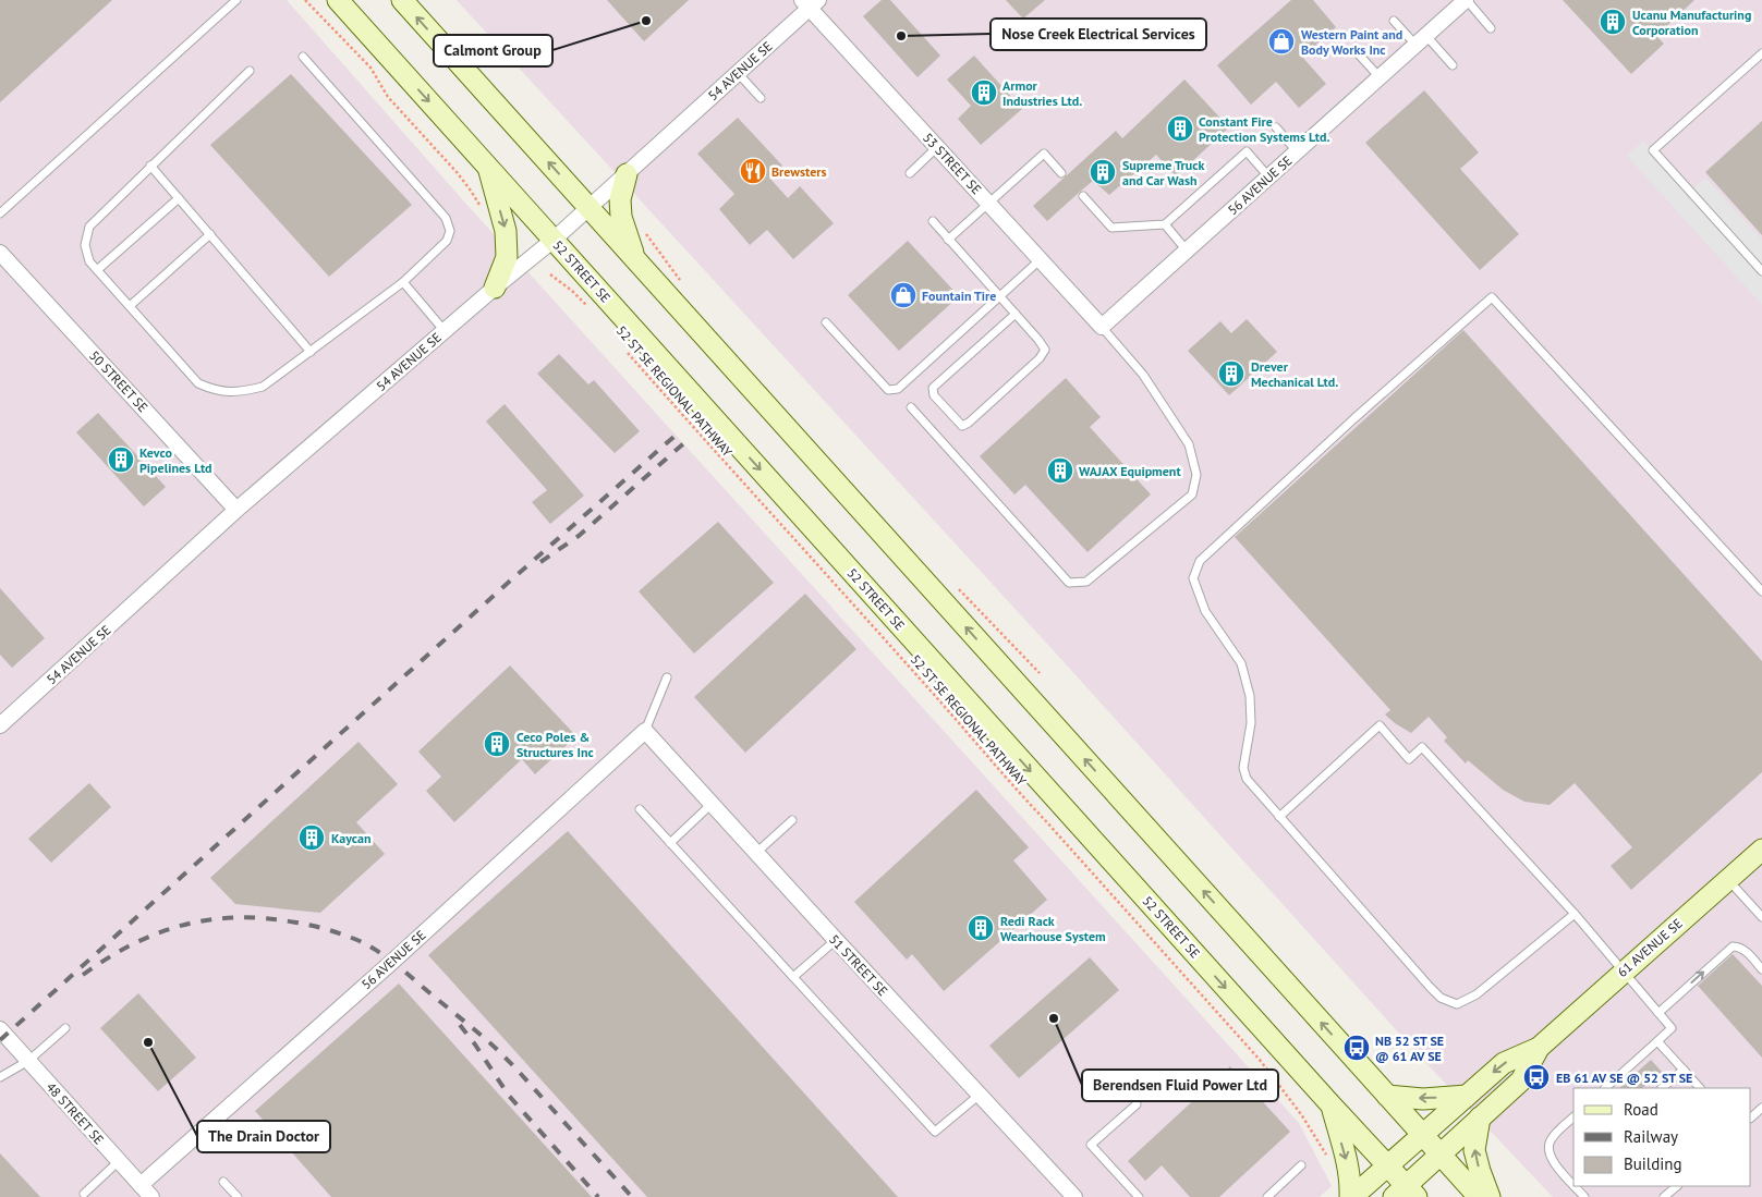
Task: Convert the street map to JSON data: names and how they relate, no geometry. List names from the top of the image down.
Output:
{
  "streets": {
    "main road": ["52 STREET SE", "61 AVENUE SE"],
    "street": [
      "54 AVENUE SE",
      "53 STREET SE",
      "56 AVENUE SE",
      "50 STREET SE",
      "51 STREET SE",
      "48 STREET SE"
    ],
    "path": ["52 ST SE REGIONAL PATHWAY"]
  },
  "crossings": [
    ["54 AVENUE SE", "53 STREET SE"],
    ["54 AVENUE SE", "52 STREET SE"],
    ["54 AVENUE SE", "50 STREET SE"],
    ["53 STREET SE", "56 AVENUE SE"],
    ["56 AVENUE SE", "51 STREET SE"],
    ["56 AVENUE SE", "48 STREET SE"],
    ["52 STREET SE", "61 AVENUE SE"]
  ],
  "places": {
    "other": [
      "Calmont Group",
      "Nose Creek Electrical Services",
      "Berendsen Fluid Power Ltd",
      "The Drain Doctor"
    ],
    "building": [
      "Ucanu Manufacturing Corporation",
      "Armor Industries Ltd.",
      "Constant Fire Protection Systems Ltd.",
      "Supreme Truck and Car Wash",
      "Drever Mechanical Ltd.",
      "Kevco Pipelines Ltd",
      "WAJAX Equipment",
      "Ceco Poles & Structures Inc",
      "Kaycan",
      "Redi Rack Wearhouse System"
    ],
    "shop": ["Western Paint and Body Works Inc", "Fountain Tire"],
    "restaurant": ["Brewsters"],
    "bus stop": ["NB 52 ST SE @ 61 AV SE", "EB 61 AV SE @ 52 ST SE"]
  },
  "legend": ["Road", "Railway", "Building"]
}
